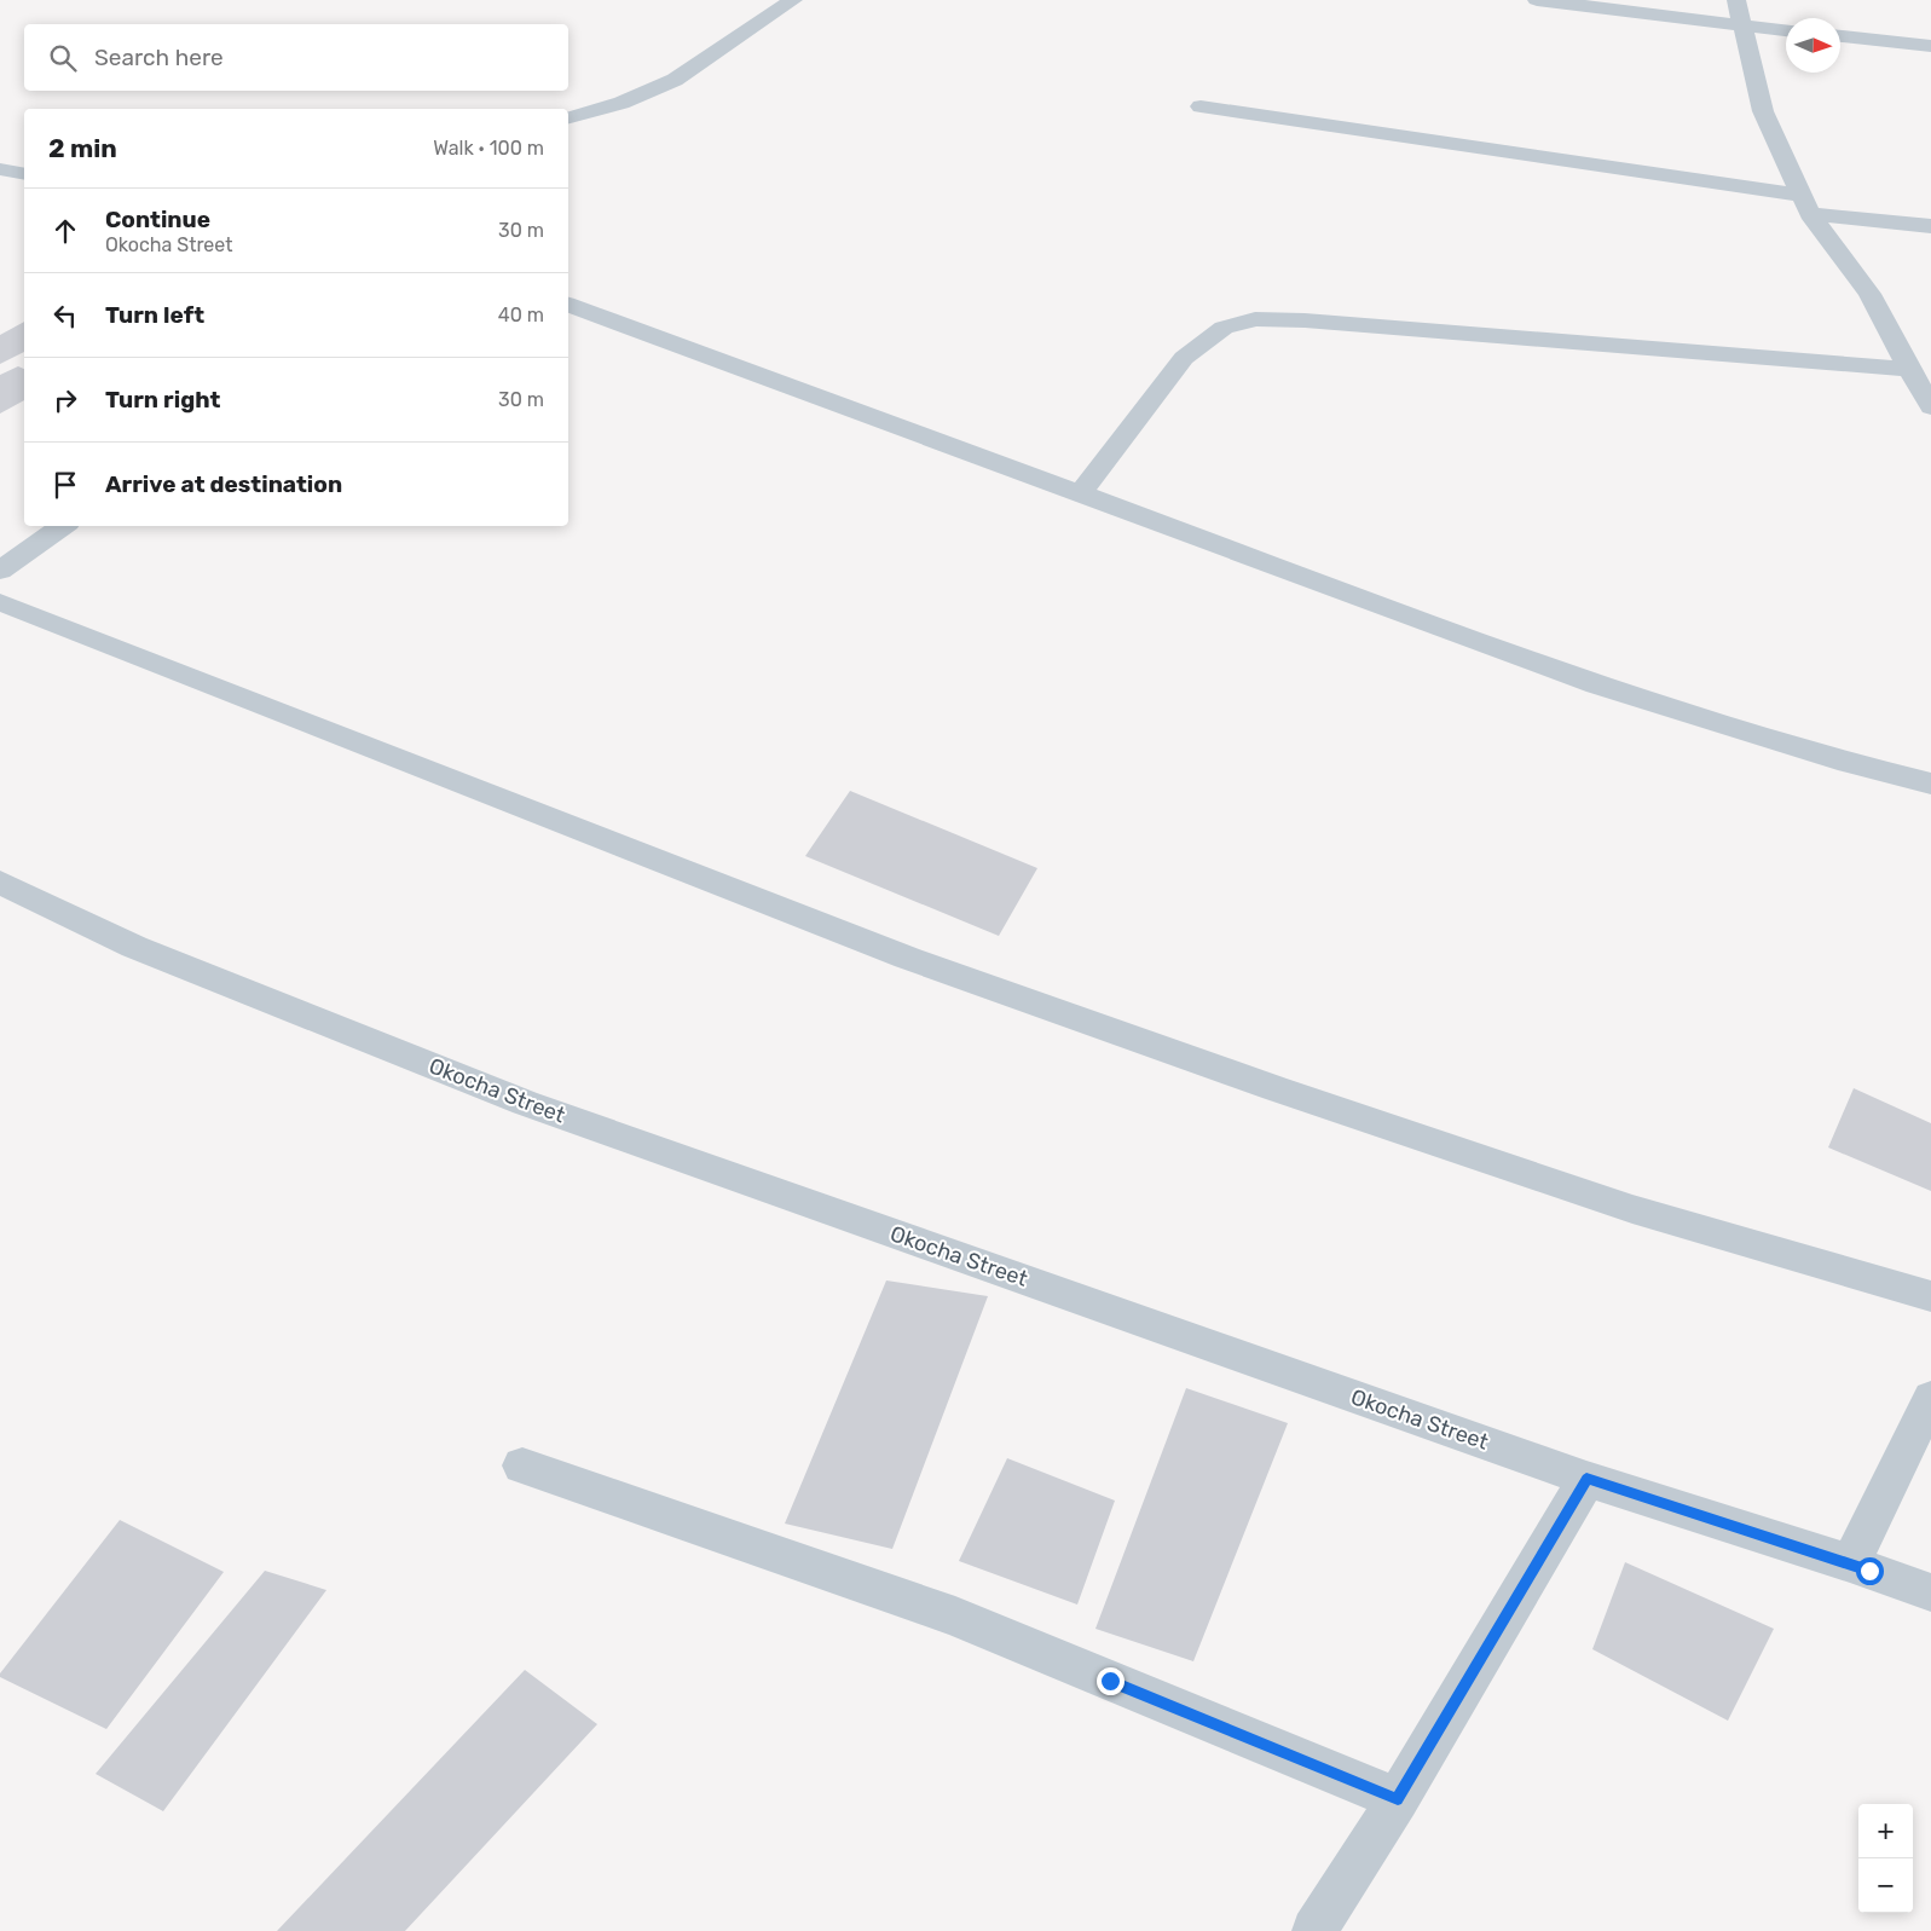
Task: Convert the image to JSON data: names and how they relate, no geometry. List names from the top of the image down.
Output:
{
  "streets": {
    "street": ["Okocha Street"]
  },
  "north": "right",
  "page": {
    "search": "Search here",
    "heading": ["2 min", "Walk · 100 m"],
    "list": [
      ["Continue", "Okocha Street", "30 m"],
      ["Turn left", "40 m"],
      ["Turn right", "30 m"],
      "Arrive at destination"
    ],
    "map_buttons": ["+", "−"]
  }
}
